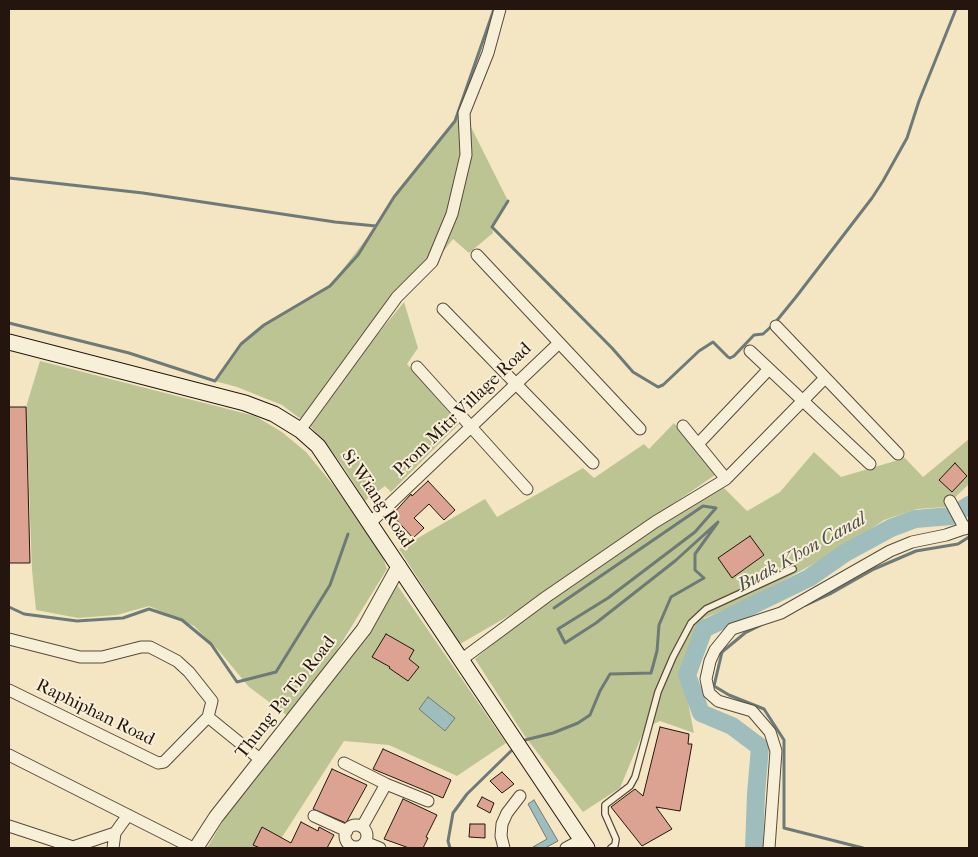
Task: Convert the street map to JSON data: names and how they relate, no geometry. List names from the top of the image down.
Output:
{
  "streets": {
    "main road": ["Si Wiang Road"],
    "street": ["Prom Mitr Village Road", "Thung Pa Tio Road", "Raphiphan Road"]
  },
  "crossings": [
    ["Prom Mitr Village Road", "Si Wiang Road"],
    ["Si Wiang Road", "Thung Pa Tio Road"]
  ],
  "water": ["Buak Khon Canal"]
}
